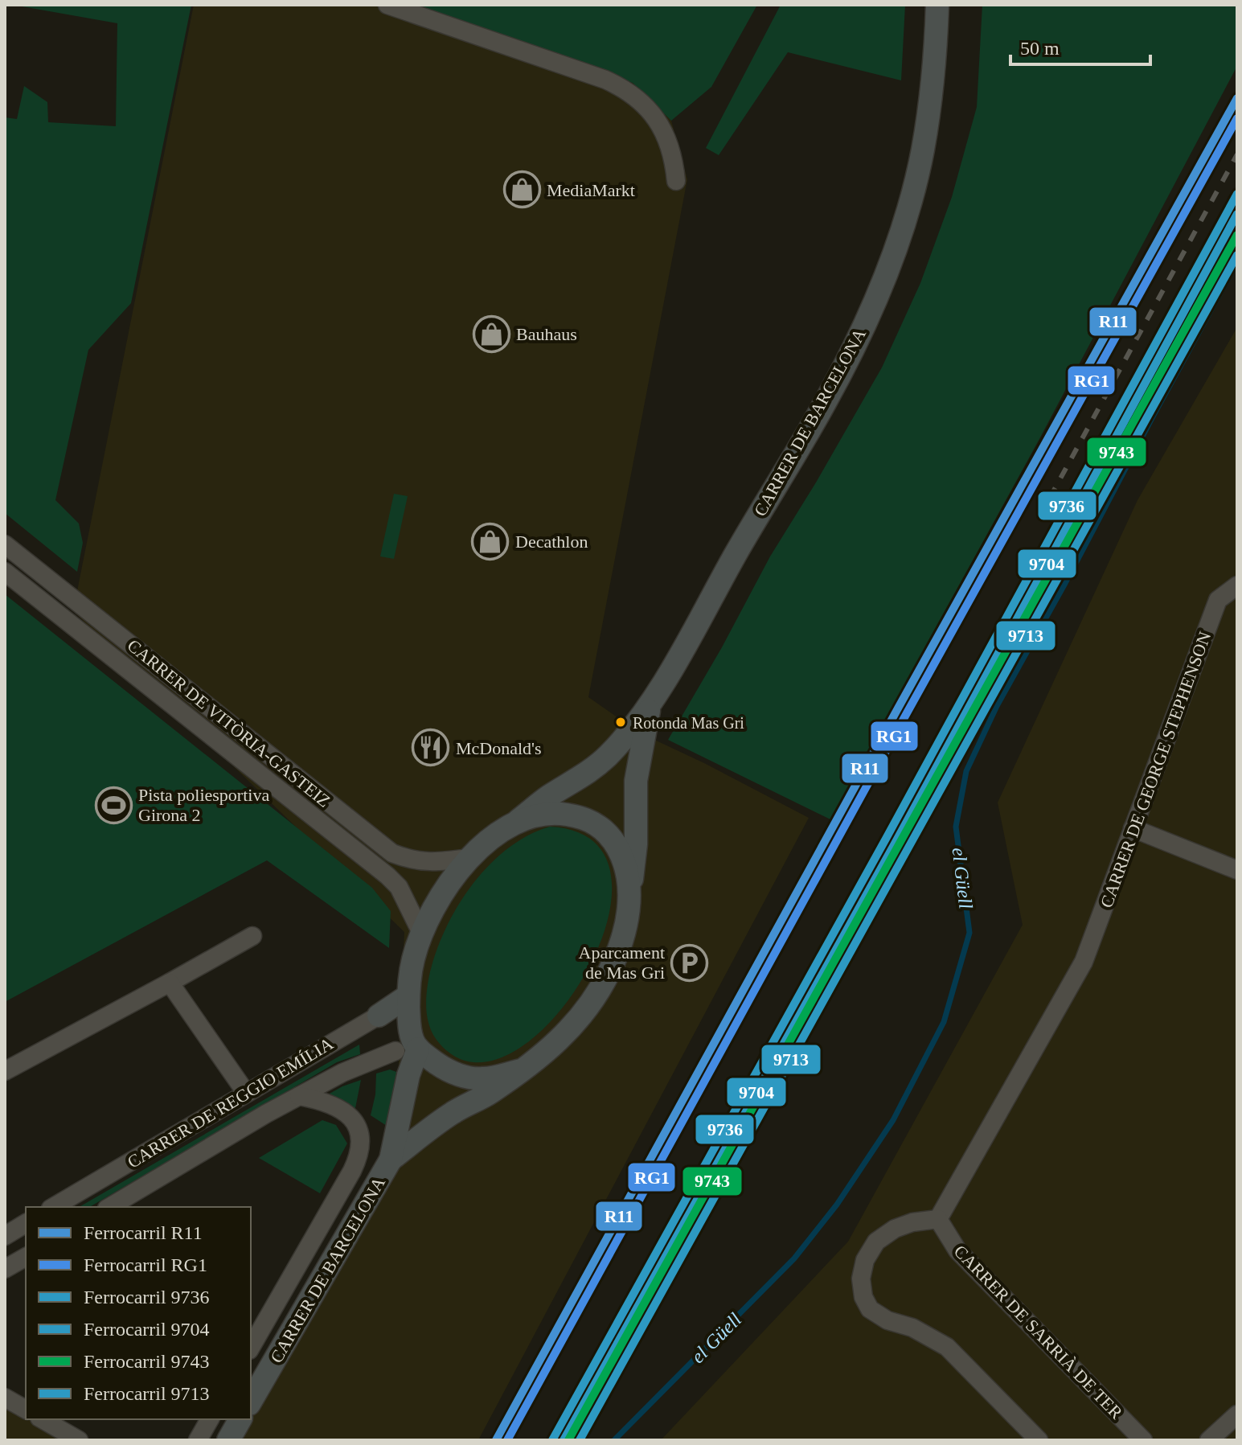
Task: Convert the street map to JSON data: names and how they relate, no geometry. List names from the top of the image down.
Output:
{
  "streets": {
    "main road": ["CARRER DE BARCELONA", "CARRER DE REGGIO EMÍLIA"],
    "street": ["CARRER DE VITÒRIA-GASTEIZ", "CARRER DE GEORGE STEPHENSON", "CARRER DE SARRIÀ DE TER"]
  },
  "crossings": [
    ["CARRER DE BARCELONA", "CARRER DE VITÒRIA-GASTEIZ"],
    ["CARRER DE BARCELONA", "CARRER DE REGGIO EMÍLIA"],
    ["CARRER DE GEORGE STEPHENSON", "CARRER DE SARRIÀ DE TER"]
  ],
  "water": ["el Güell"],
  "places": {
    "shop": ["MediaMarkt", "Bauhaus", "Decathlon"],
    "other": ["Rotonda Mas Gri"],
    "restaurant": ["McDonald's"],
    "sports": ["Pista poliesportiva Girona 2"],
    "parking": ["Aparcament de Mas Gri"]
  },
  "lines": [
    "rail line R11",
    "rail line RG1",
    "rail line 9736",
    "rail line 9704",
    "rail line 9743",
    "rail line 9713"
  ],
  "legend": [
    "Ferrocarril R11",
    "Ferrocarril RG1",
    "Ferrocarril 9736",
    "Ferrocarril 9704",
    "Ferrocarril 9743",
    "Ferrocarril 9713"
  ],
  "scale_bar": "50 m"
}
